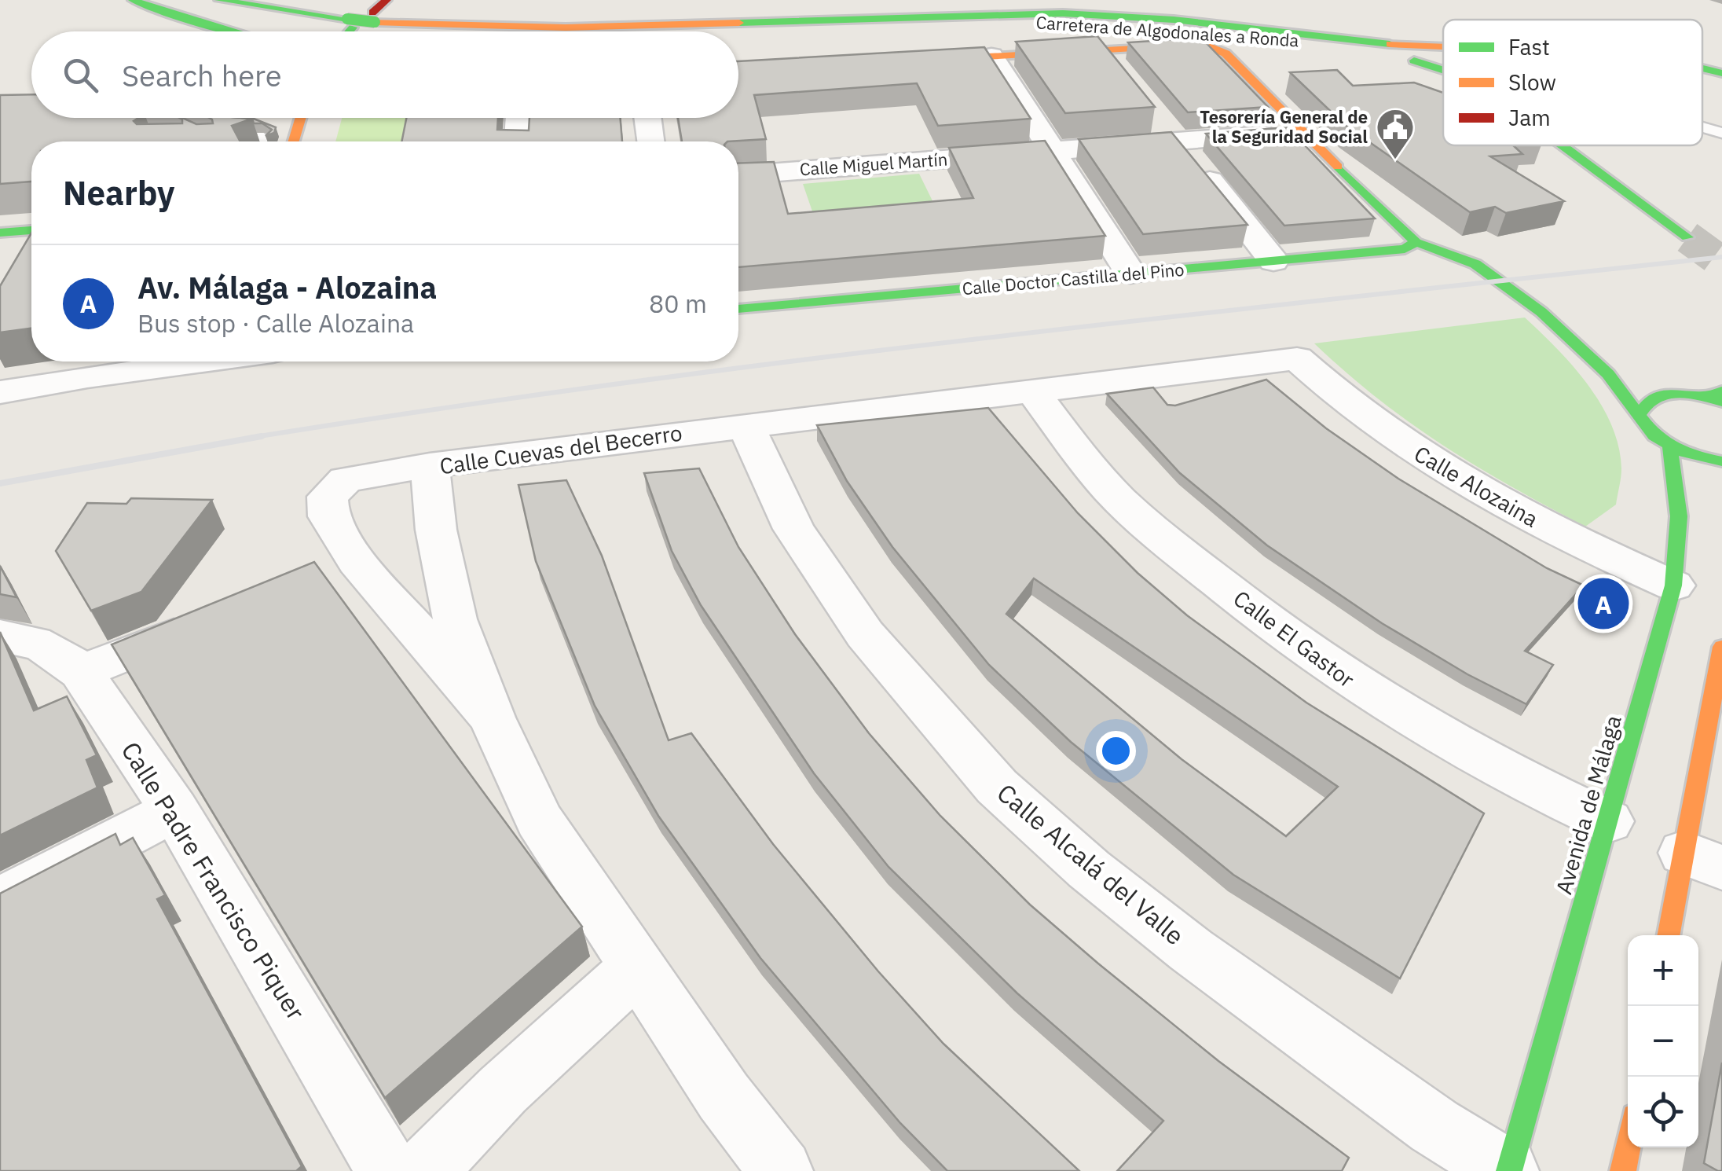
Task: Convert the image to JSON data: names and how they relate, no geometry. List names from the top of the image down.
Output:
{
  "streets": {
    "main road": ["Carretera de Algodonales a Ronda", "Calle Doctor Castilla del Pino", "Avenida de Málaga"],
    "street": [
      "Calle Miguel Martín",
      "Calle Cuevas del Becerro",
      "Calle Alozaina",
      "Calle El Gastor",
      "Calle Alcalá del Valle",
      "Calle Padre Francisco Piquer"
    ]
  },
  "crossings": [
    ["Calle Cuevas del Becerro", "Calle Alozaina"],
    ["Calle Cuevas del Becerro", "Calle El Gastor"],
    ["Calle Cuevas del Becerro", "Calle Alcalá del Valle"],
    ["Calle Alozaina", "Avenida de Málaga"],
    ["Calle El Gastor", "Avenida de Málaga"],
    ["Avenida de Málaga", "Calle Alcalá del Valle"]
  ],
  "places": {
    "public building": ["Tesorería General de la Seguridad Social"]
  },
  "legend": ["Fast", "Slow", "Jam"],
  "page": {
    "search": "Search here",
    "heading": "Nearby",
    "list": [
      {
        "mark": "A",
        "name": "Av. Málaga - Alozaina",
        "note": "Bus stop · Calle Alozaina",
        "value": "80 m"
      }
    ],
    "pins": "A",
    "map_buttons": ["+", "−"]
  }
}
